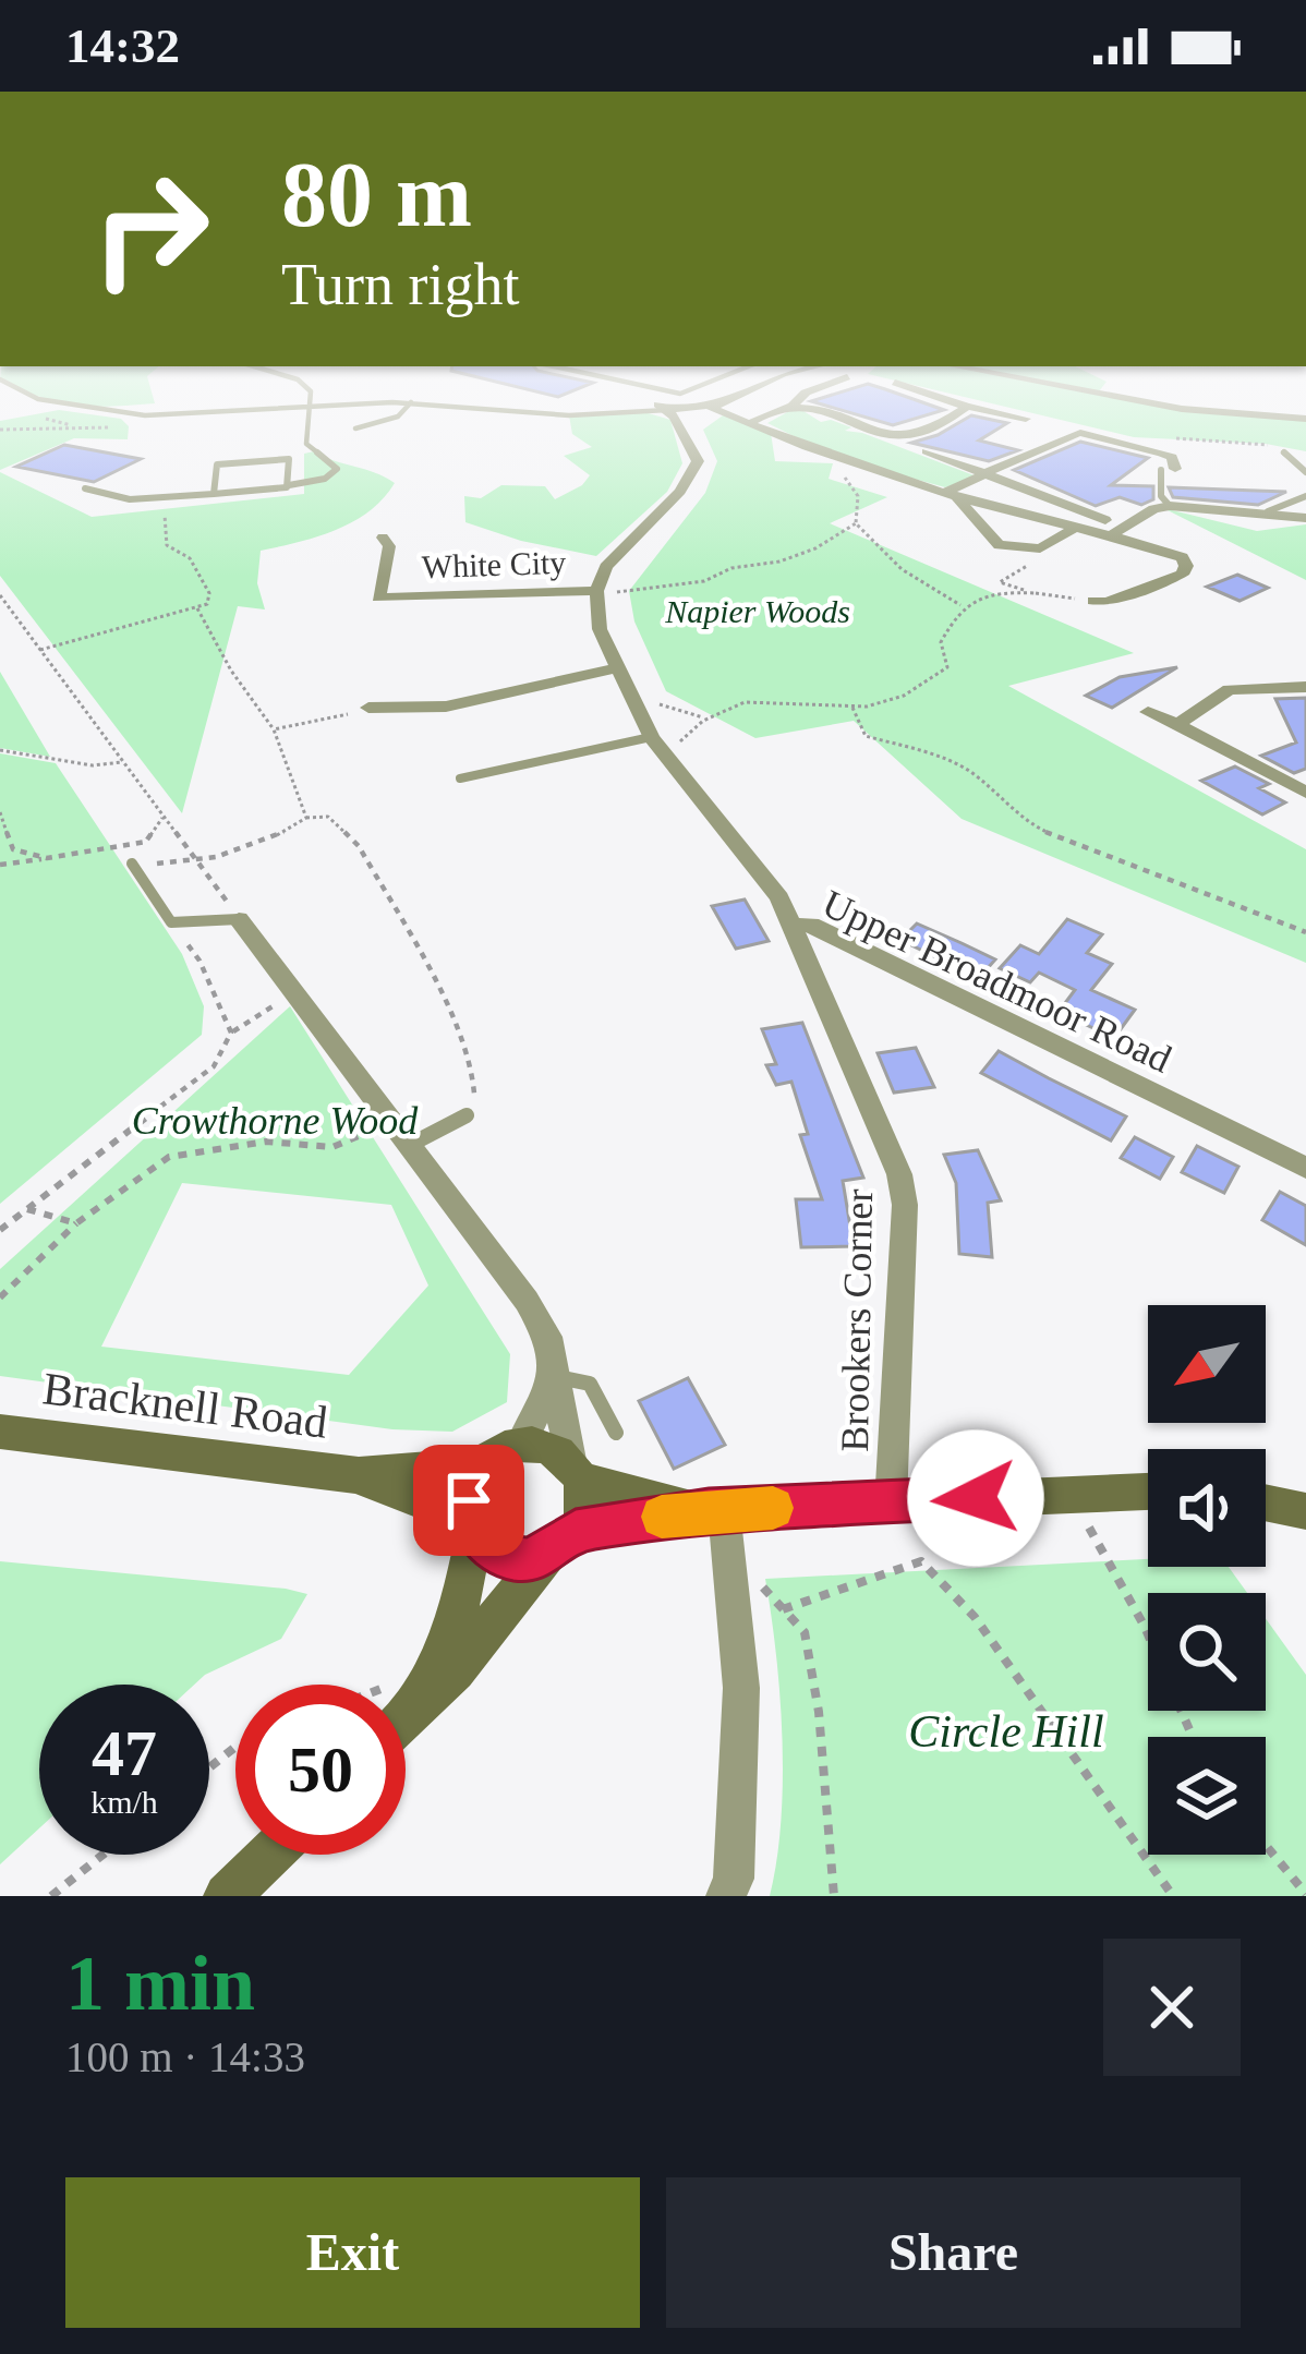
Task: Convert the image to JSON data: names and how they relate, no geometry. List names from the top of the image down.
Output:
{
  "streets": {
    "main road": ["Bracknell Road"],
    "street": ["White City", "Upper Broadmoor Road", "Brookers Corner"]
  },
  "crossings": [
    ["White City", "Upper Broadmoor Road"],
    ["Upper Broadmoor Road", "Brookers Corner"]
  ],
  "parks": ["Napier Woods", "Crowthorne Wood", "Circle Hill"],
  "north": "bottom left",
  "page": {
    "status": "14:32",
    "turn": ["80 m", "Turn right"],
    "speed": "47 km/h",
    "limit": "50",
    "heading": ["1 min", "100 m · 14:33"],
    "buttons": ["Exit", "Share"]
  }
}
